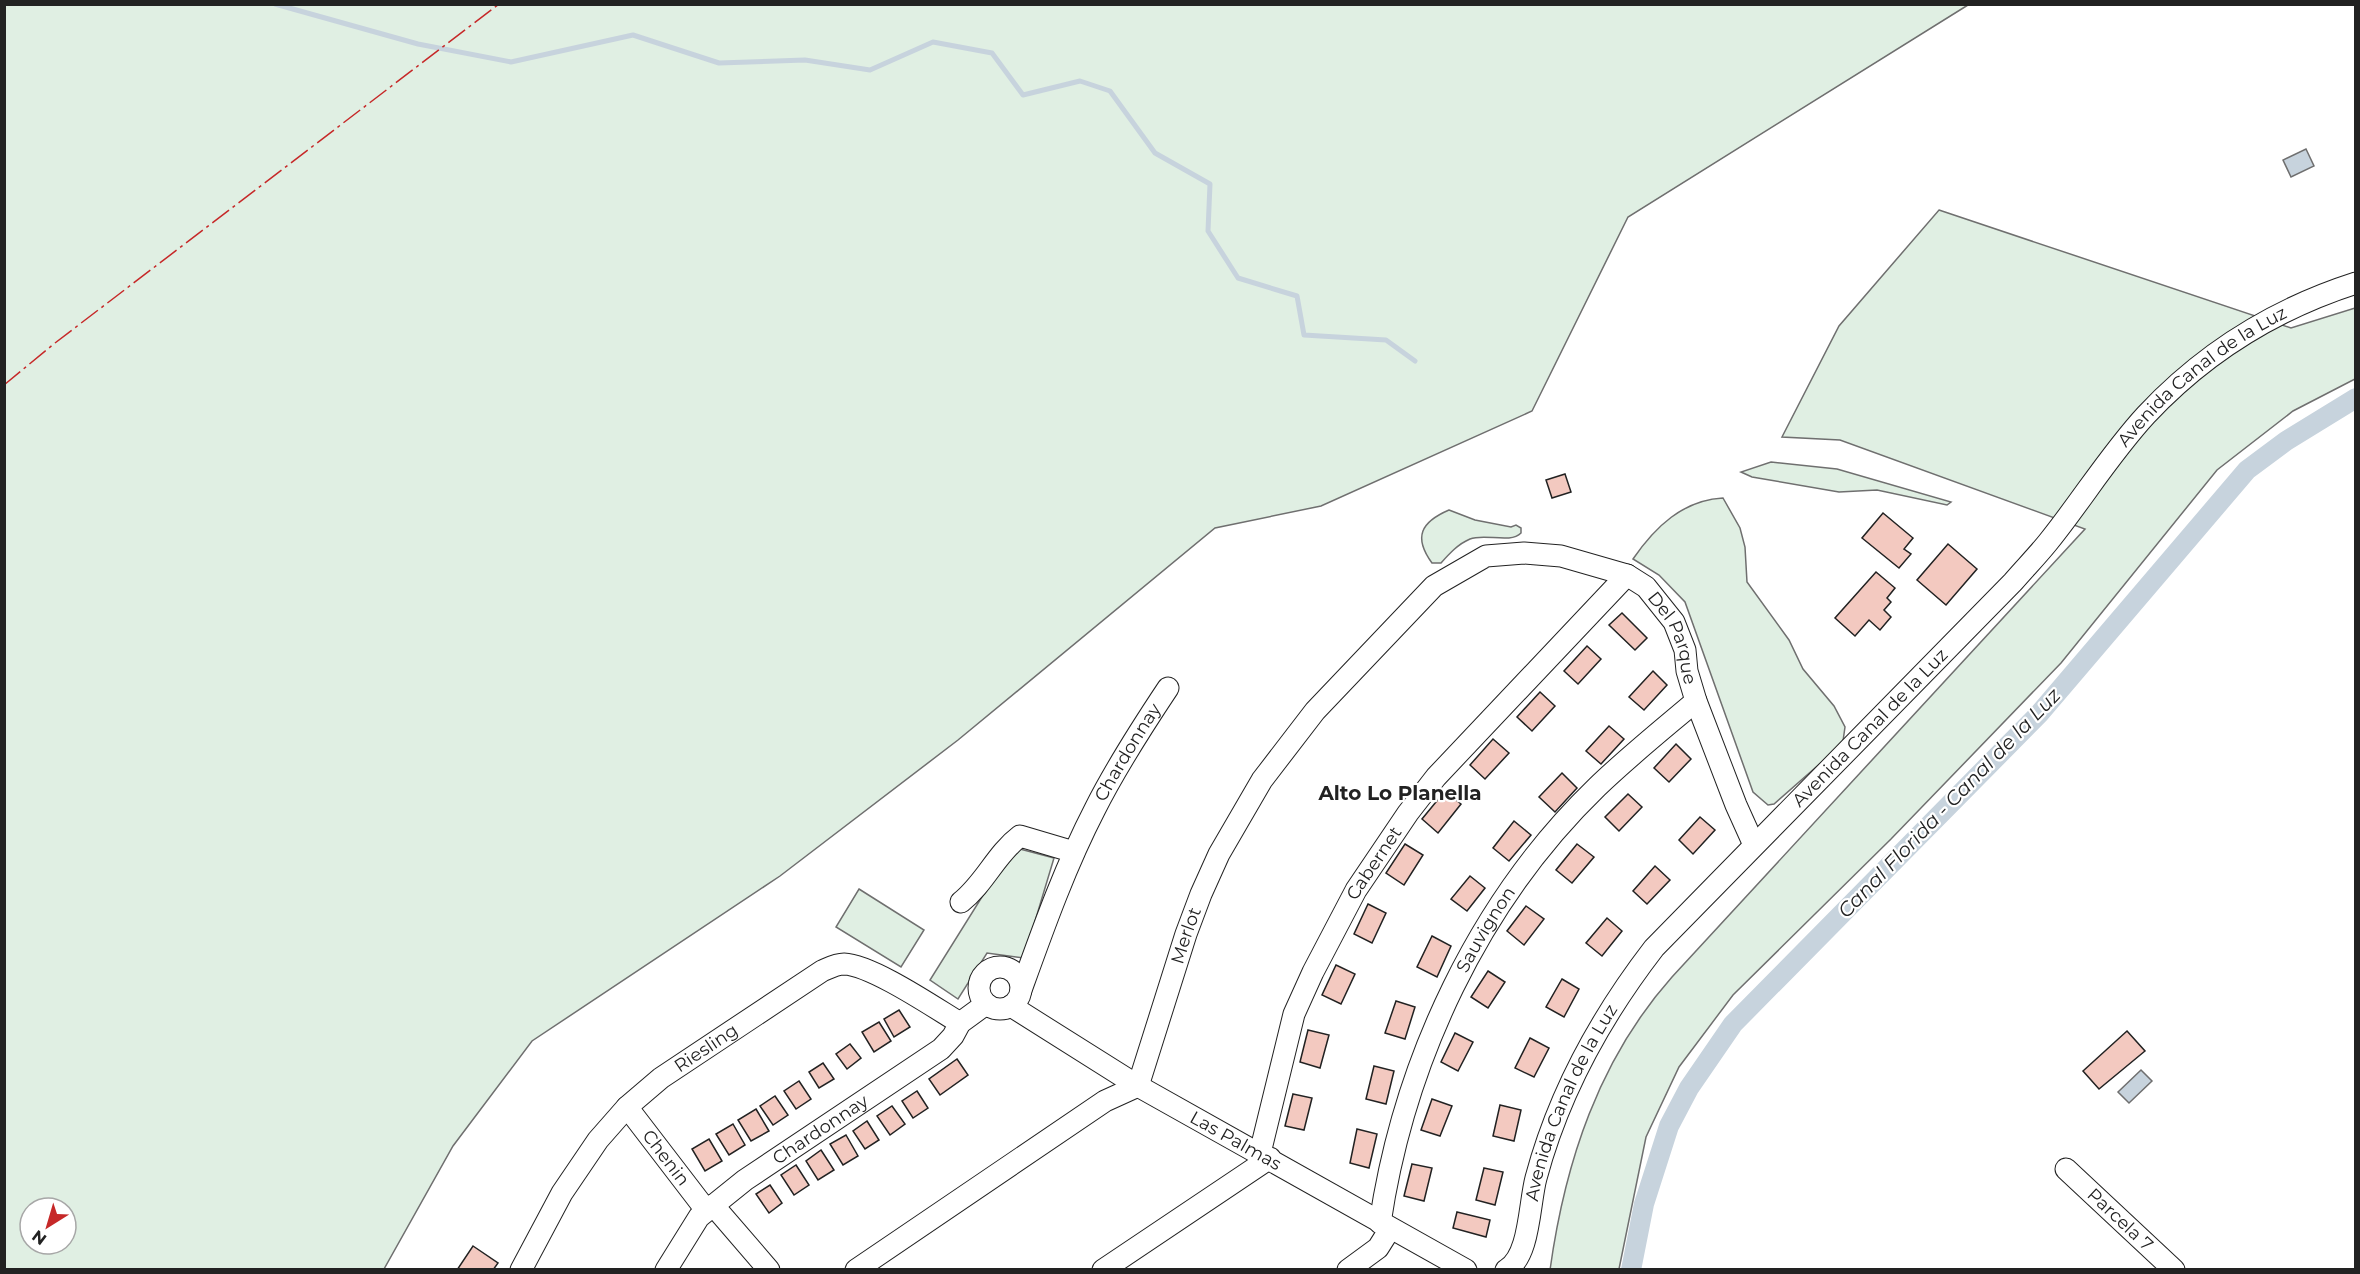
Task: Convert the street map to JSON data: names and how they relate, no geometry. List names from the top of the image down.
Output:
{
  "streets": {
    "street": [
      "Avenida Canal de la Luz",
      "Del Parque",
      "Chardonnay",
      "Cabernet",
      "Sauvignon",
      "Merlot",
      "Riesling",
      "Las Palmas",
      "Chenin",
      "Parcela 7"
    ]
  },
  "crossings": [
    ["Avenida Canal de la Luz", "Del Parque"],
    ["Del Parque", "Cabernet"],
    ["Del Parque", "Sauvignon"],
    ["Del Parque", "Merlot"],
    ["Chardonnay", "Riesling"],
    ["Chardonnay", "Las Palmas"],
    ["Chardonnay", "Chenin"],
    ["Cabernet", "Las Palmas"],
    ["Sauvignon", "Las Palmas"],
    ["Merlot", "Las Palmas"],
    ["Riesling", "Chenin"]
  ],
  "districts": ["Alto Lo Planella"],
  "water": ["Canal Florida - Canal de la Luz"],
  "north": "bottom left"
}
